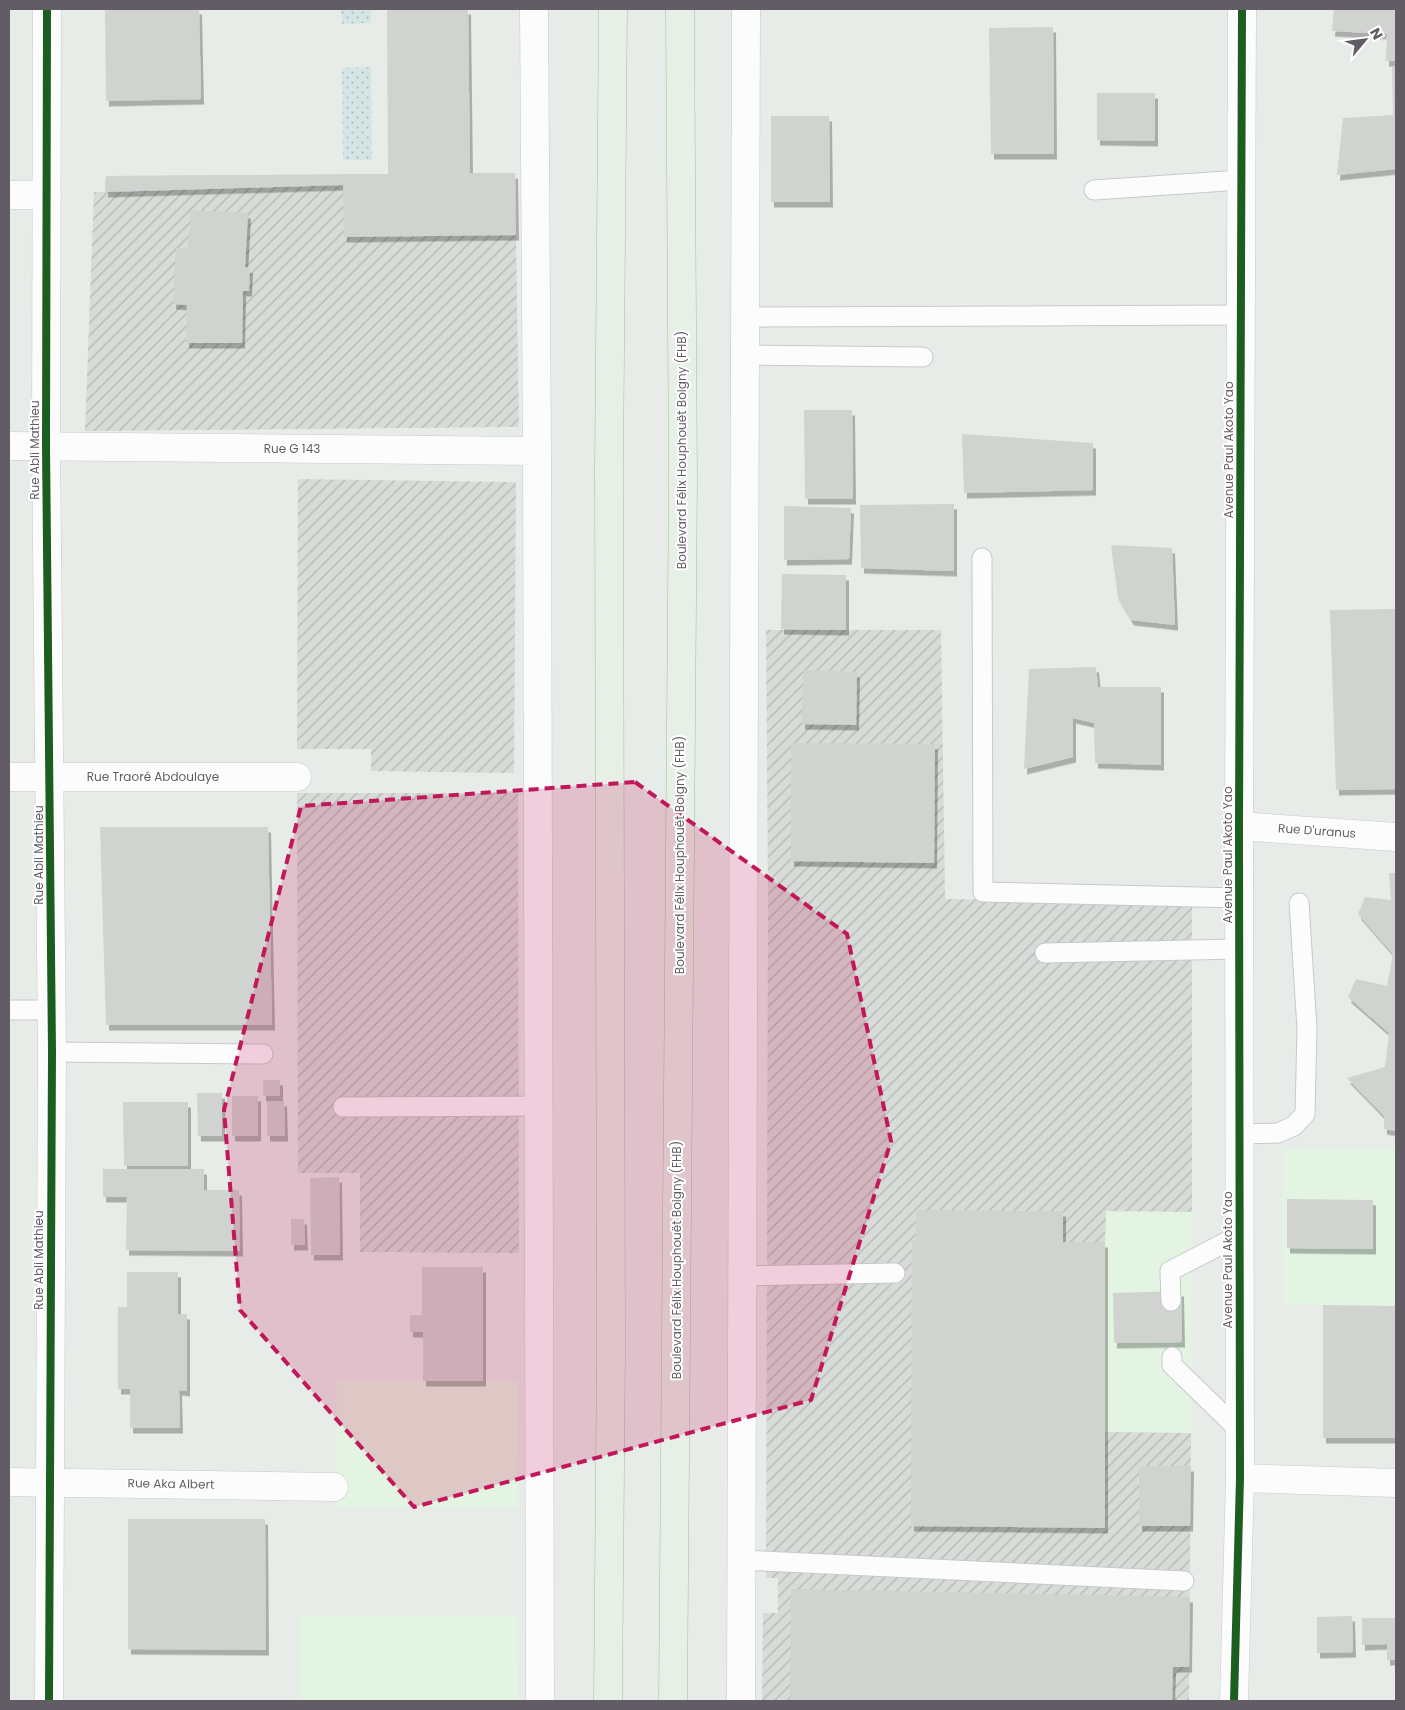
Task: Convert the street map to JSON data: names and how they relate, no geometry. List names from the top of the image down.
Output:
{
  "streets": {
    "highway": ["Boulevard Félix Houphouët Boigny (FHB)"],
    "street": [
      "Rue G 143",
      "Rue Abli Mathieu",
      "Avenue Paul Akoto Yao",
      "Rue Traoré Abdoulaye",
      "Rue D'uranus",
      "Rue Aka Albert"
    ]
  },
  "crossings": [
    ["Rue G 143", "Rue Abli Mathieu"],
    ["Rue Abli Mathieu", "Rue Traoré Abdoulaye"],
    ["Rue Abli Mathieu", "Rue Aka Albert"],
    ["Avenue Paul Akoto Yao", "Rue D'uranus"]
  ],
  "north": "top right"
}
